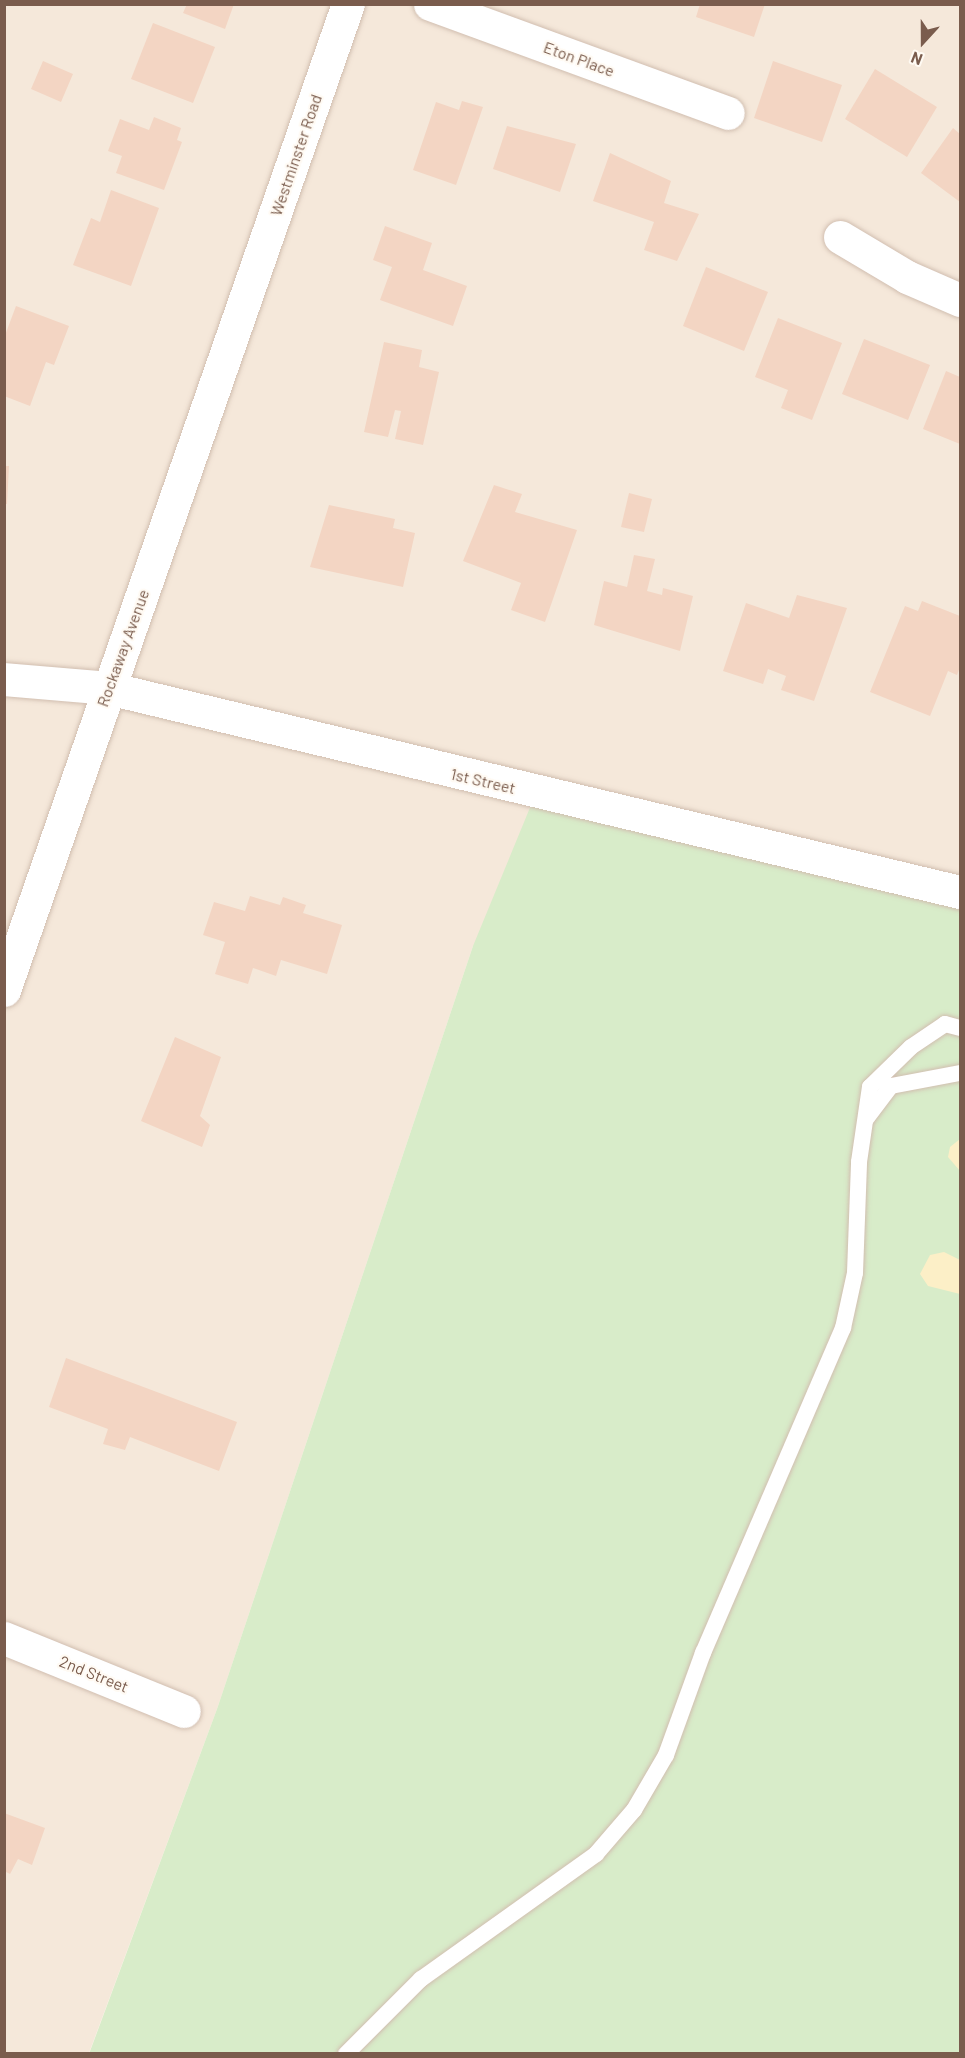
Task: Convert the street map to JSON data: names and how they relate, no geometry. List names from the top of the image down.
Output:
{
  "streets": {
    "street": [
      "Eton Place",
      "Westminster Road",
      "Rockaway Avenue",
      "1st Street",
      "2nd Street"
    ]
  },
  "crossings": [
    ["Westminster Road", "Rockaway Avenue"],
    ["Rockaway Avenue", "1st Street"]
  ],
  "north": "bottom"
}
